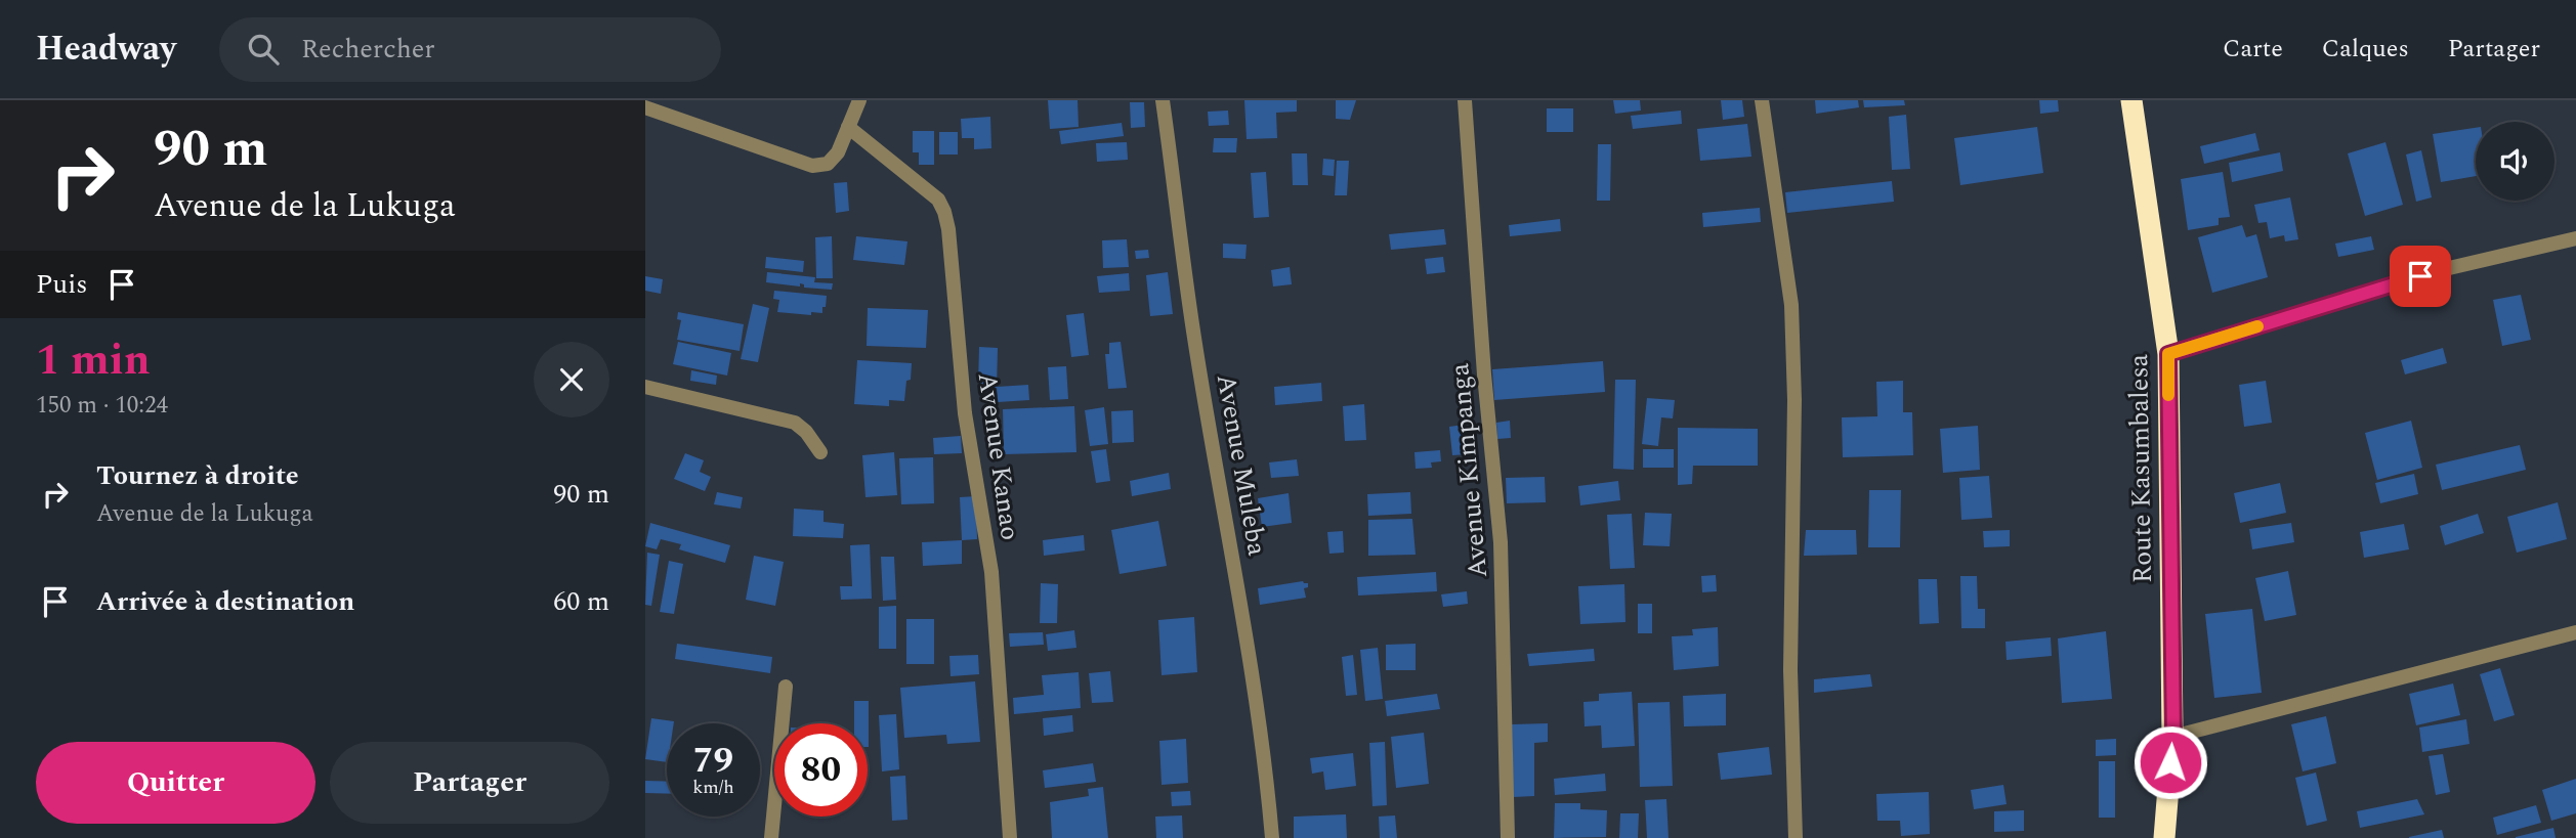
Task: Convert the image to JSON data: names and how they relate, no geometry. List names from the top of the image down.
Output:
{
  "streets": {
    "highway": ["Route Kasumbalesa"],
    "street": ["Avenue Kanao", "Avenue Muleba", "Avenue Kimpanga"]
  },
  "page": {
    "header": "Headway",
    "search": "Rechercher",
    "nav": ["Carte", "Calques", "Partager"],
    "turn": ["90 m", "Avenue de la Lukuga"],
    "then": "Puis",
    "heading": ["1 min", "150 m · 10:24"],
    "list": [
      {
        "name": "Tournez à droite",
        "note": "Avenue de la Lukuga",
        "value": "90 m"
      },
      {
        "name": "Arrivée à destination",
        "value": "60 m"
      }
    ],
    "speed": "79 km/h",
    "limit": "80",
    "buttons": ["Quitter", "Partager"]
  }
}
